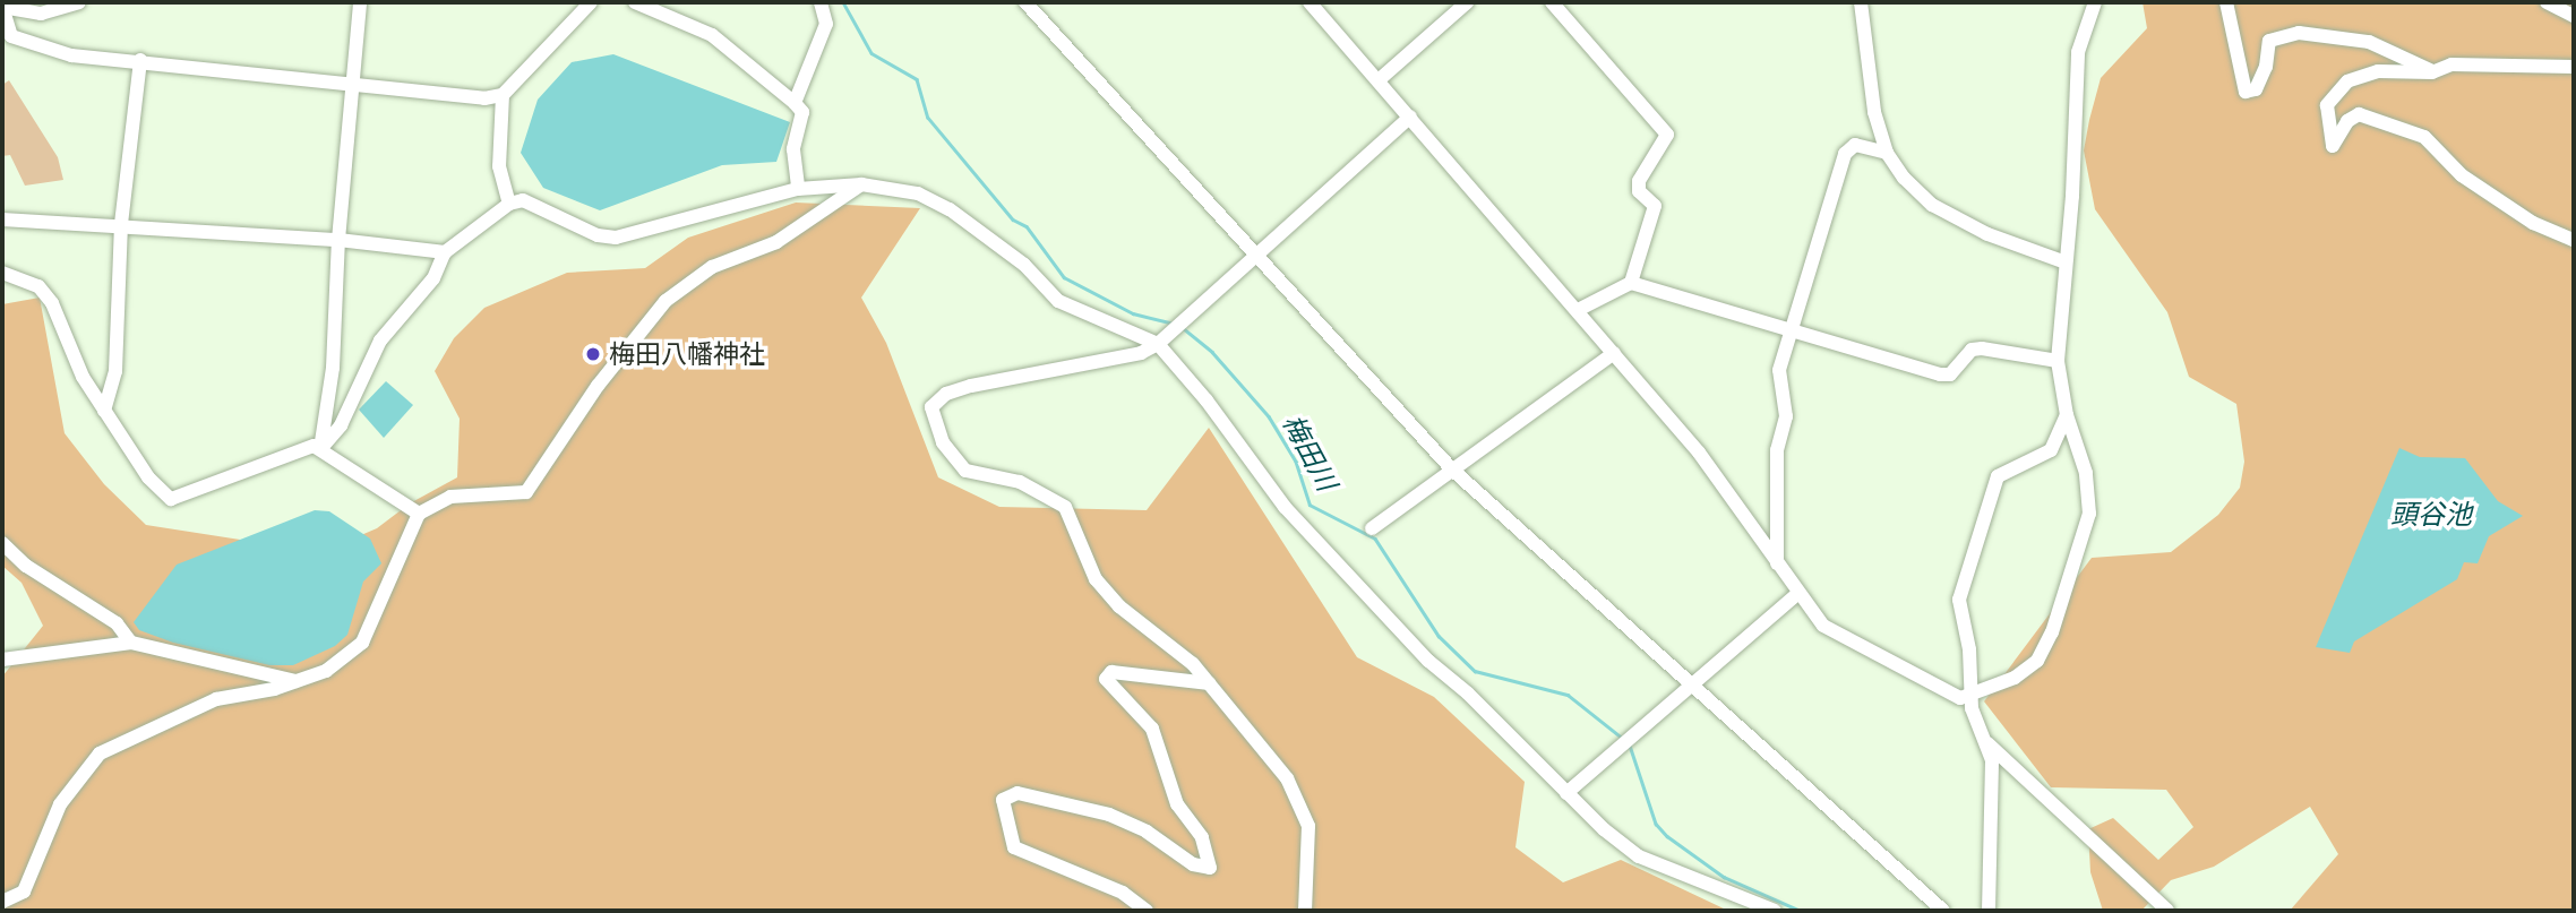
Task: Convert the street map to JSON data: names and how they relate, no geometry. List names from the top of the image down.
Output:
{
  "water": ["梅田川", "頭谷池"],
  "places": ["梅田八幡神社"]
}
